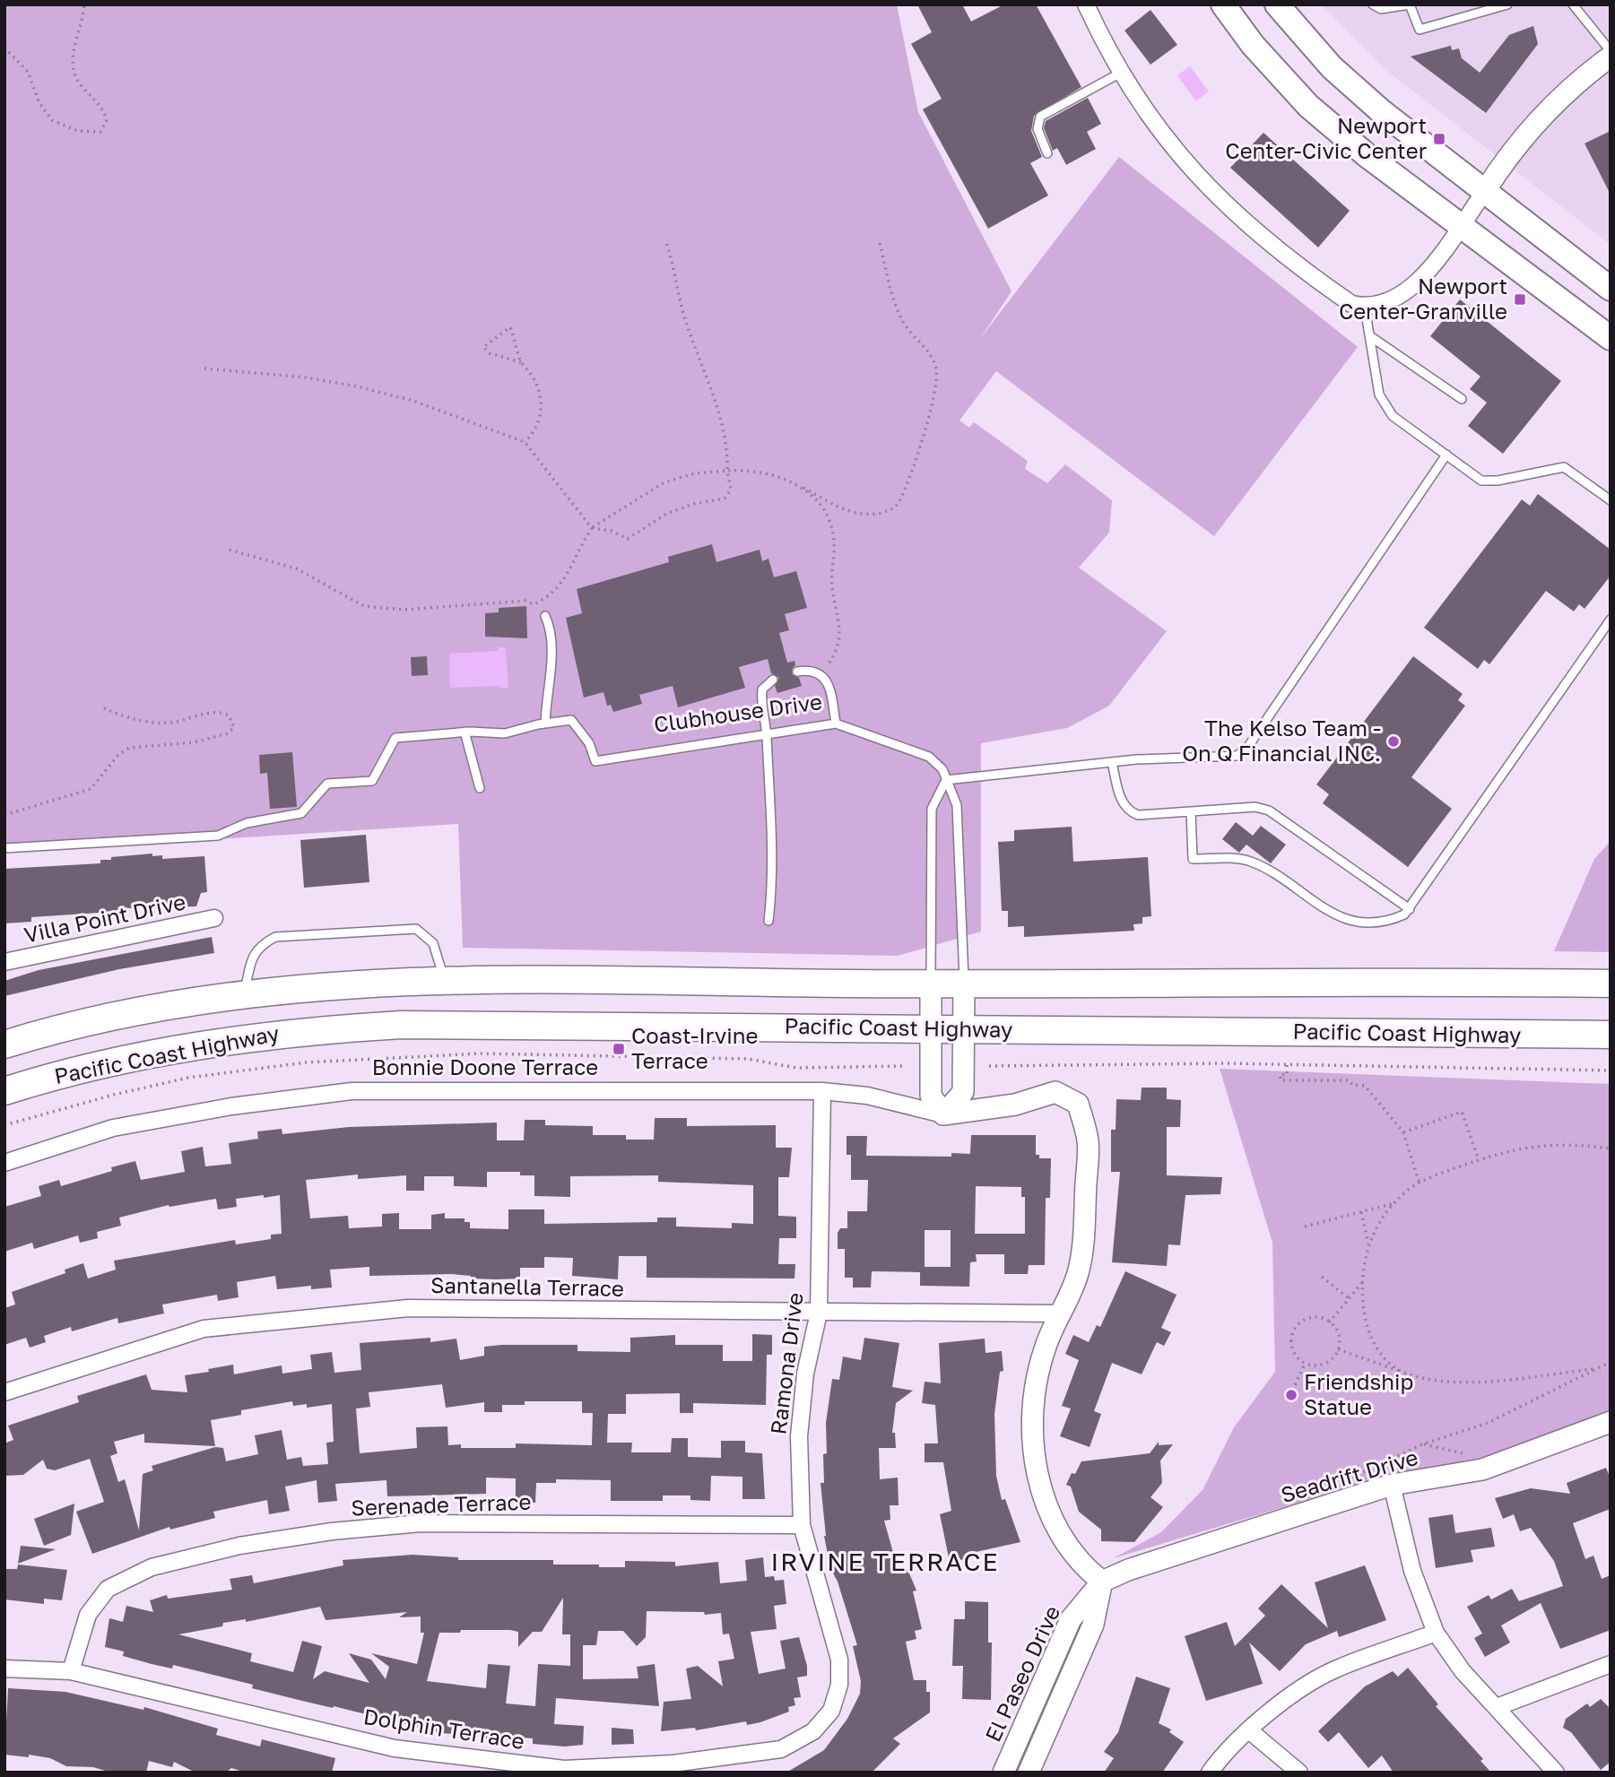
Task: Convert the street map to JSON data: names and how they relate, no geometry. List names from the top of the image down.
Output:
{
  "streets": {
    "highway": ["Pacific Coast Highway"],
    "street": [
      "Clubhouse Drive",
      "Villa Point Drive",
      "Bonnie Doone Terrace",
      "Santanella Terrace",
      "Ramona Drive",
      "Seadrift Drive",
      "Serenade Terrace",
      "El Paseo Drive",
      "Dolphin Terrace"
    ]
  },
  "crossings": [
    ["Clubhouse Drive", "Pacific Coast Highway"],
    ["Bonnie Doone Terrace", "Santanella Terrace"],
    ["Bonnie Doone Terrace", "Ramona Drive"],
    ["Santanella Terrace", "Ramona Drive"],
    ["Ramona Drive", "Serenade Terrace"],
    ["Ramona Drive", "Dolphin Terrace"],
    ["Seadrift Drive", "El Paseo Drive"],
    ["Serenade Terrace", "Dolphin Terrace"]
  ],
  "districts": ["IRVINE TERRACE"],
  "places": {
    "transit": ["Newport Center-Civic Center", "Newport Center-Granville", "Coast-Irvine Terrace"],
    "other": ["The Kelso Team - On Q Financial INC.", "Friendship Statue"]
  }
}
